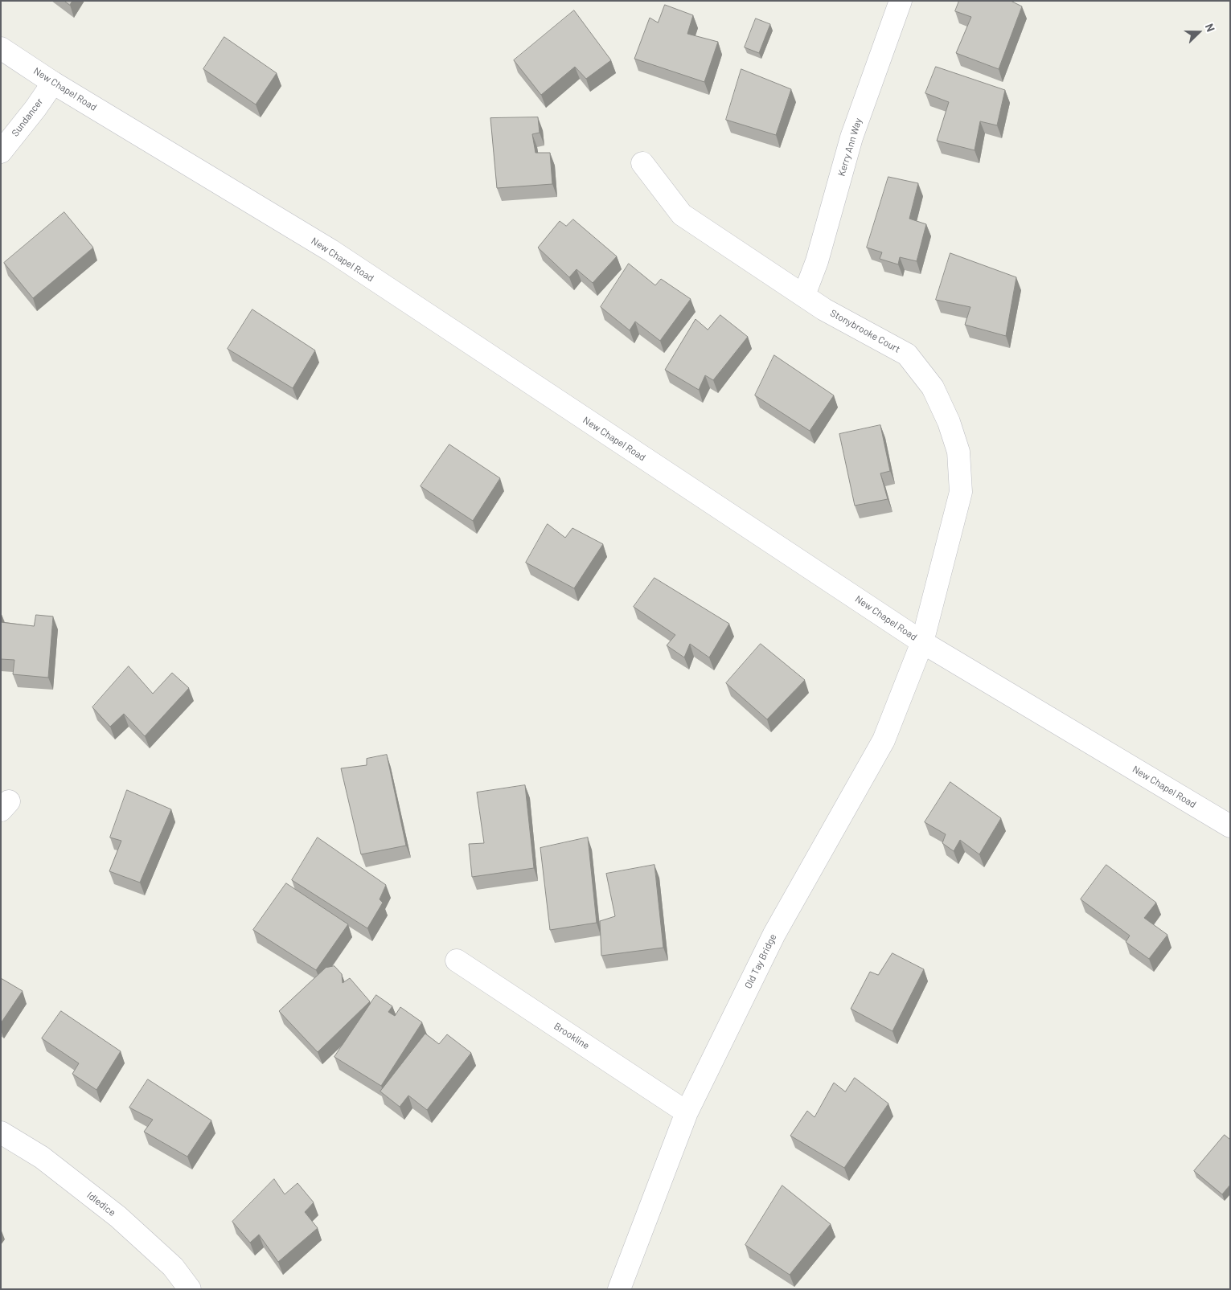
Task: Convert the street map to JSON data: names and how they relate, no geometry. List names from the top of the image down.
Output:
{
  "streets": {
    "street": [
      "New Chapel Road",
      "Sundancer",
      "Kerry Ann Way",
      "Stonybrooke Court",
      "Old Tay Bridge",
      "Brookline",
      "Idledice"
    ]
  },
  "crossings": [
    ["New Chapel Road", "Sundancer"],
    ["New Chapel Road", "Stonybrooke Court"],
    ["New Chapel Road", "Old Tay Bridge"],
    ["Kerry Ann Way", "Stonybrooke Court"],
    ["Stonybrooke Court", "Old Tay Bridge"],
    ["Old Tay Bridge", "Brookline"]
  ],
  "north": "right"
}
